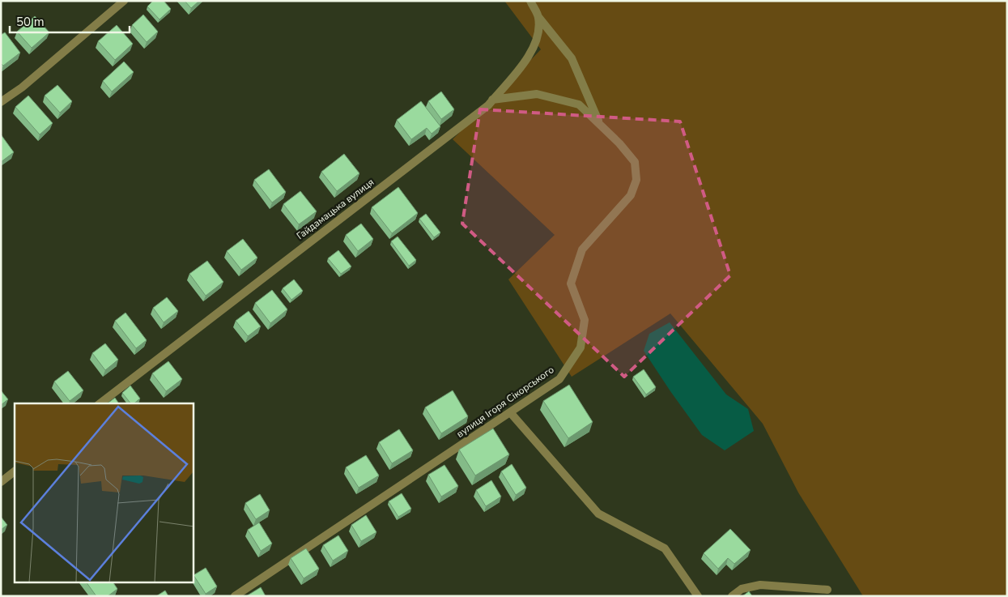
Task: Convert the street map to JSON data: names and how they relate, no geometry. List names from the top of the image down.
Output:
{
  "streets": {
    "street": ["Гайдамацька вулиця", "вулиця Ігоря Сікорського"]
  },
  "crossings": [
    ["Гайдамацька вулиця", "вулиця Ігоря Сікорського"]
  ],
  "scale_bar": "50 m"
}
